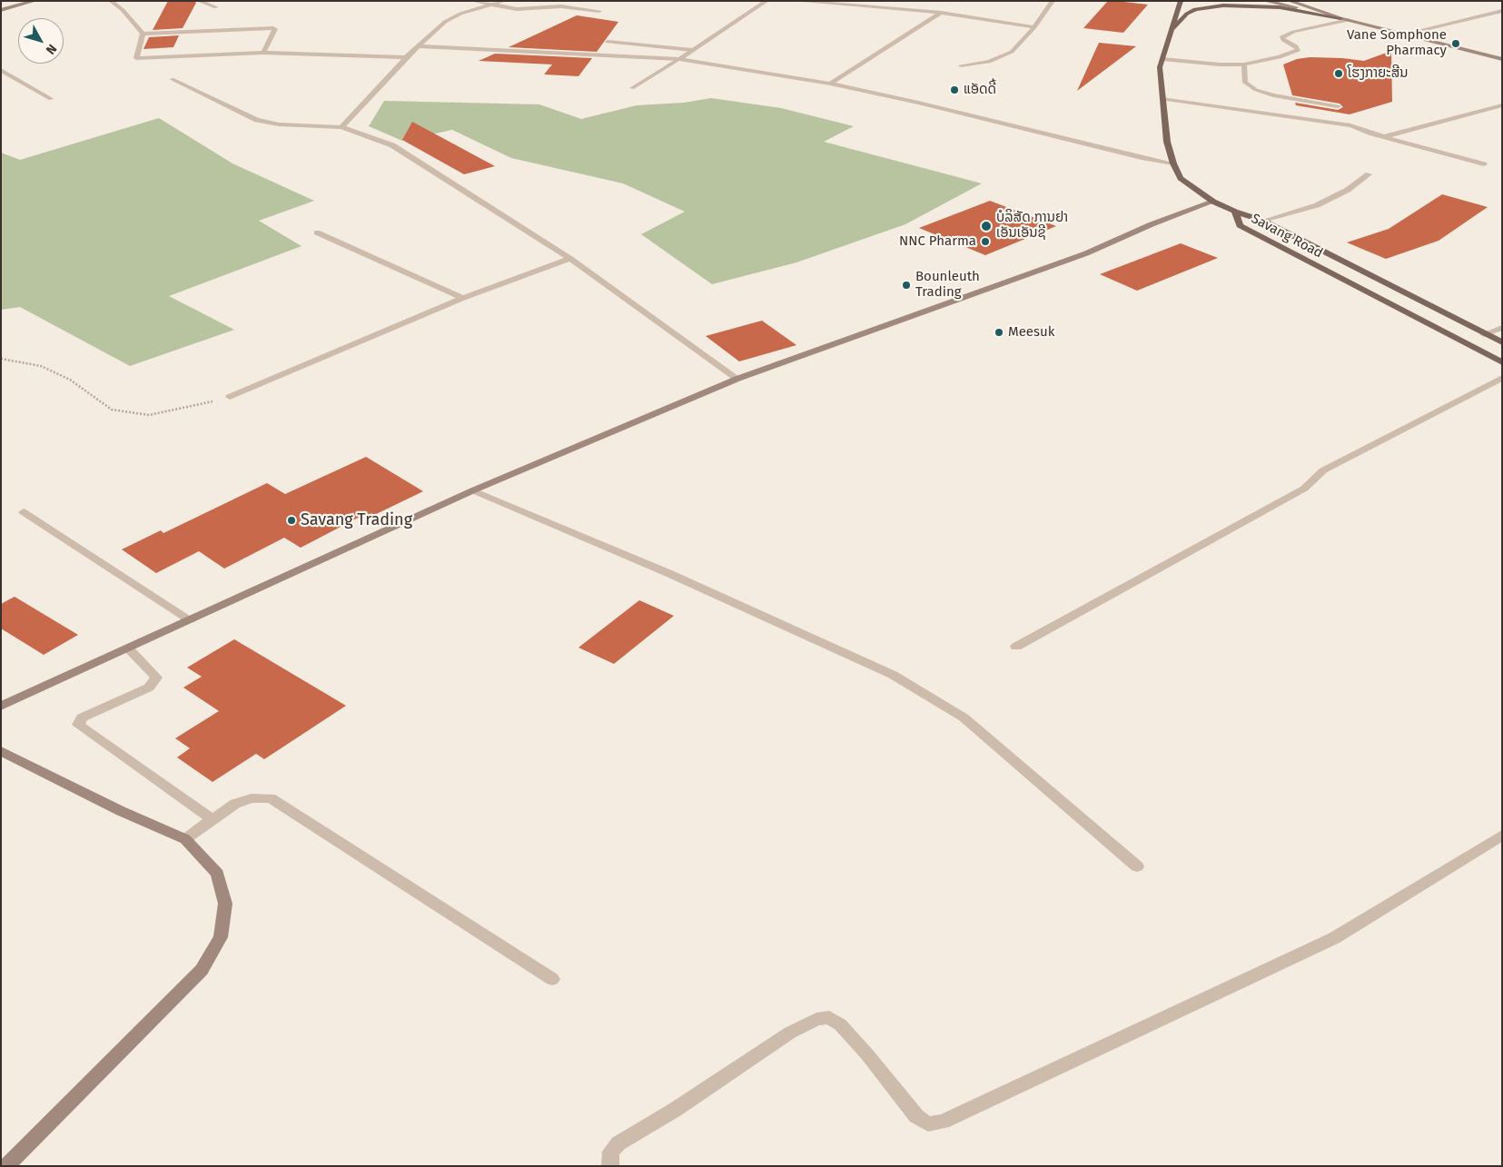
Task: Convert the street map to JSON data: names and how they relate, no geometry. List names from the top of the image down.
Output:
{
  "streets": {
    "main road": ["Savang Road"]
  },
  "places": [
    "Vane Somphone Pharmacy",
    "ໂຮງກາຍະສີນ",
    "ແອັດດີ້",
    "ບໍລິສັດ ການຢາ ເອັນເອັນຊີ",
    "NNC Pharma",
    "Bounleuth Trading",
    "Meesuk",
    "Savang Trading"
  ],
  "north": "bottom right"
}
